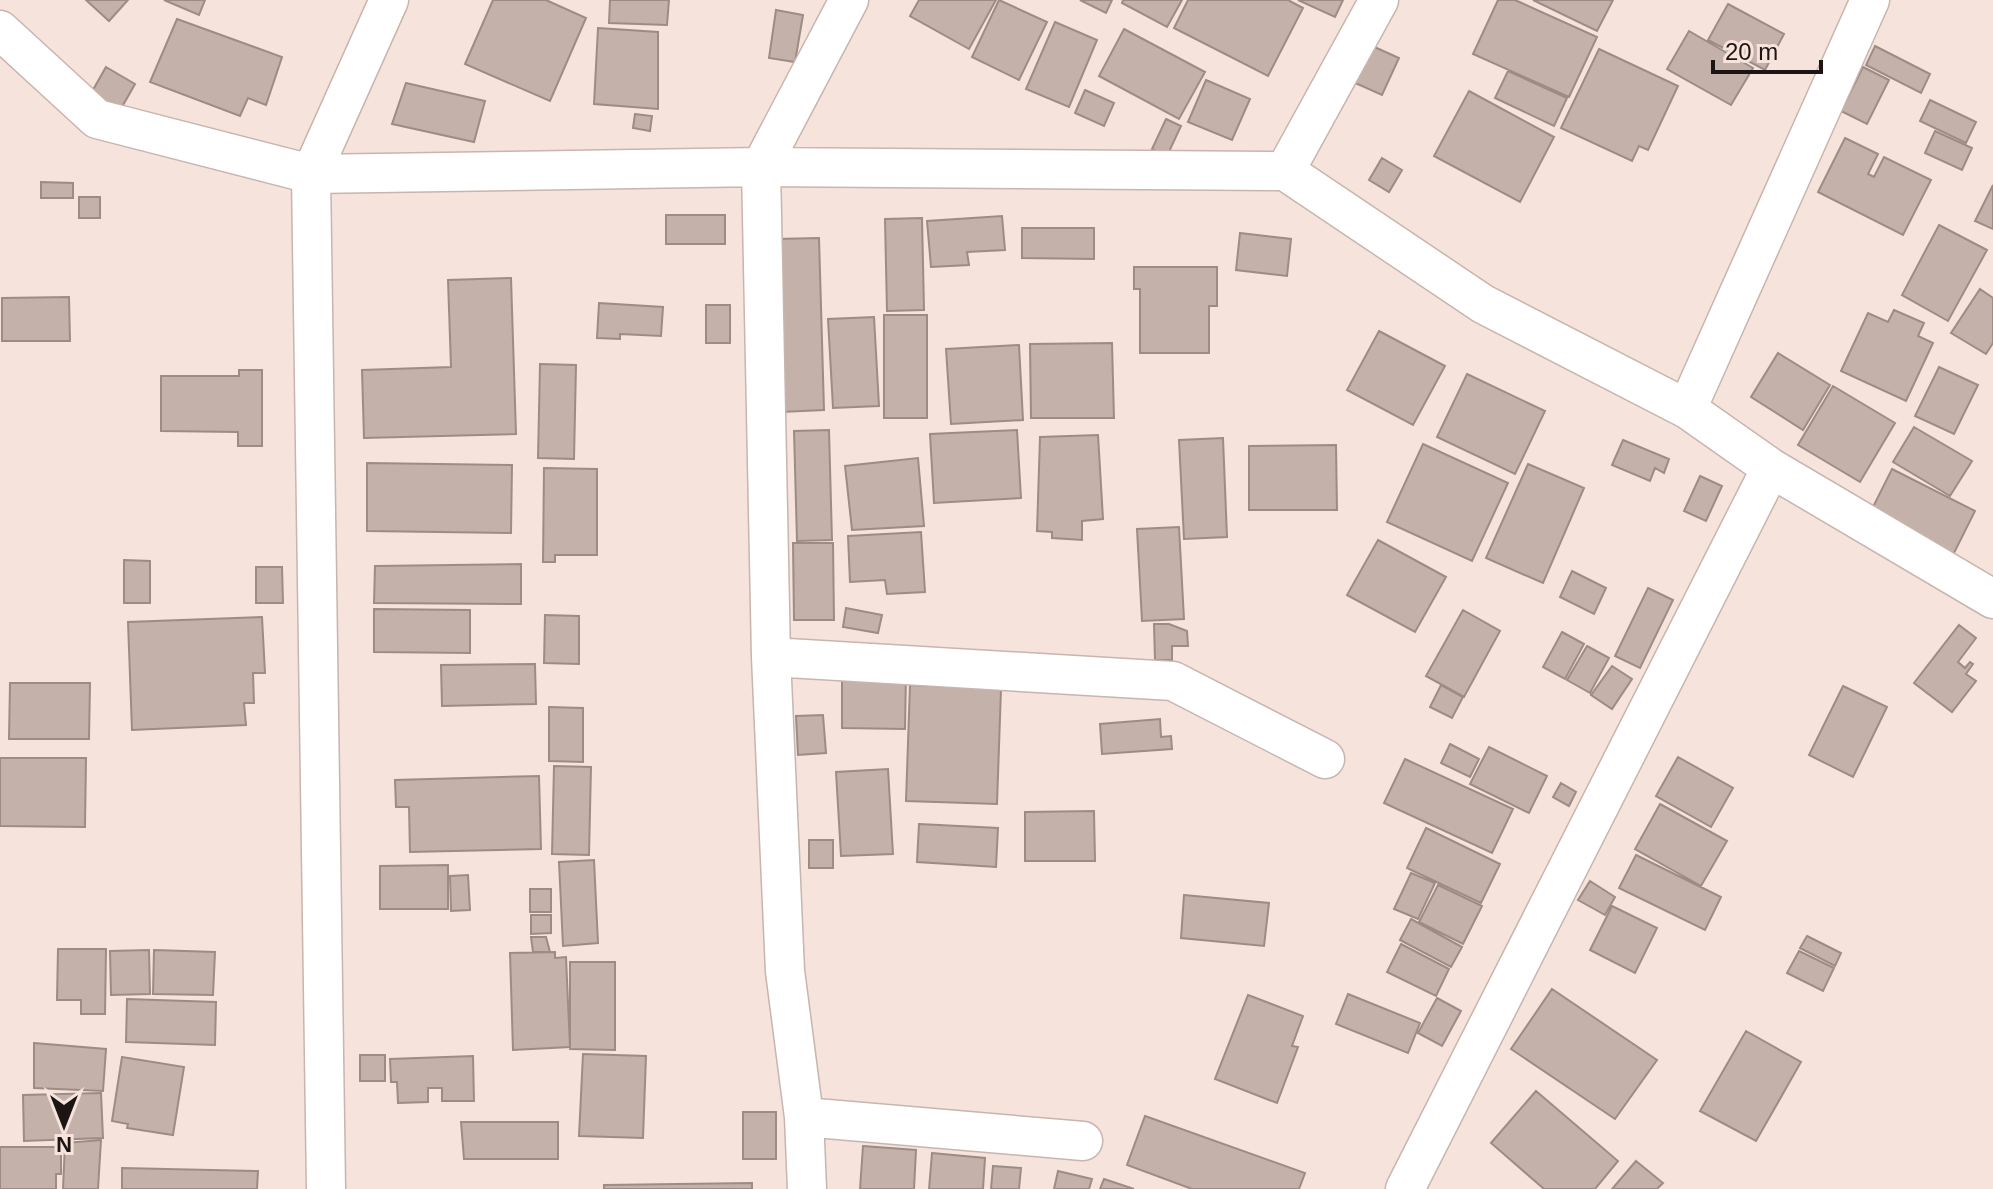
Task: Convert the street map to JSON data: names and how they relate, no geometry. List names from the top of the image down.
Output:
{
  "scale_bar": "20 m",
  "north": "bottom"
}
